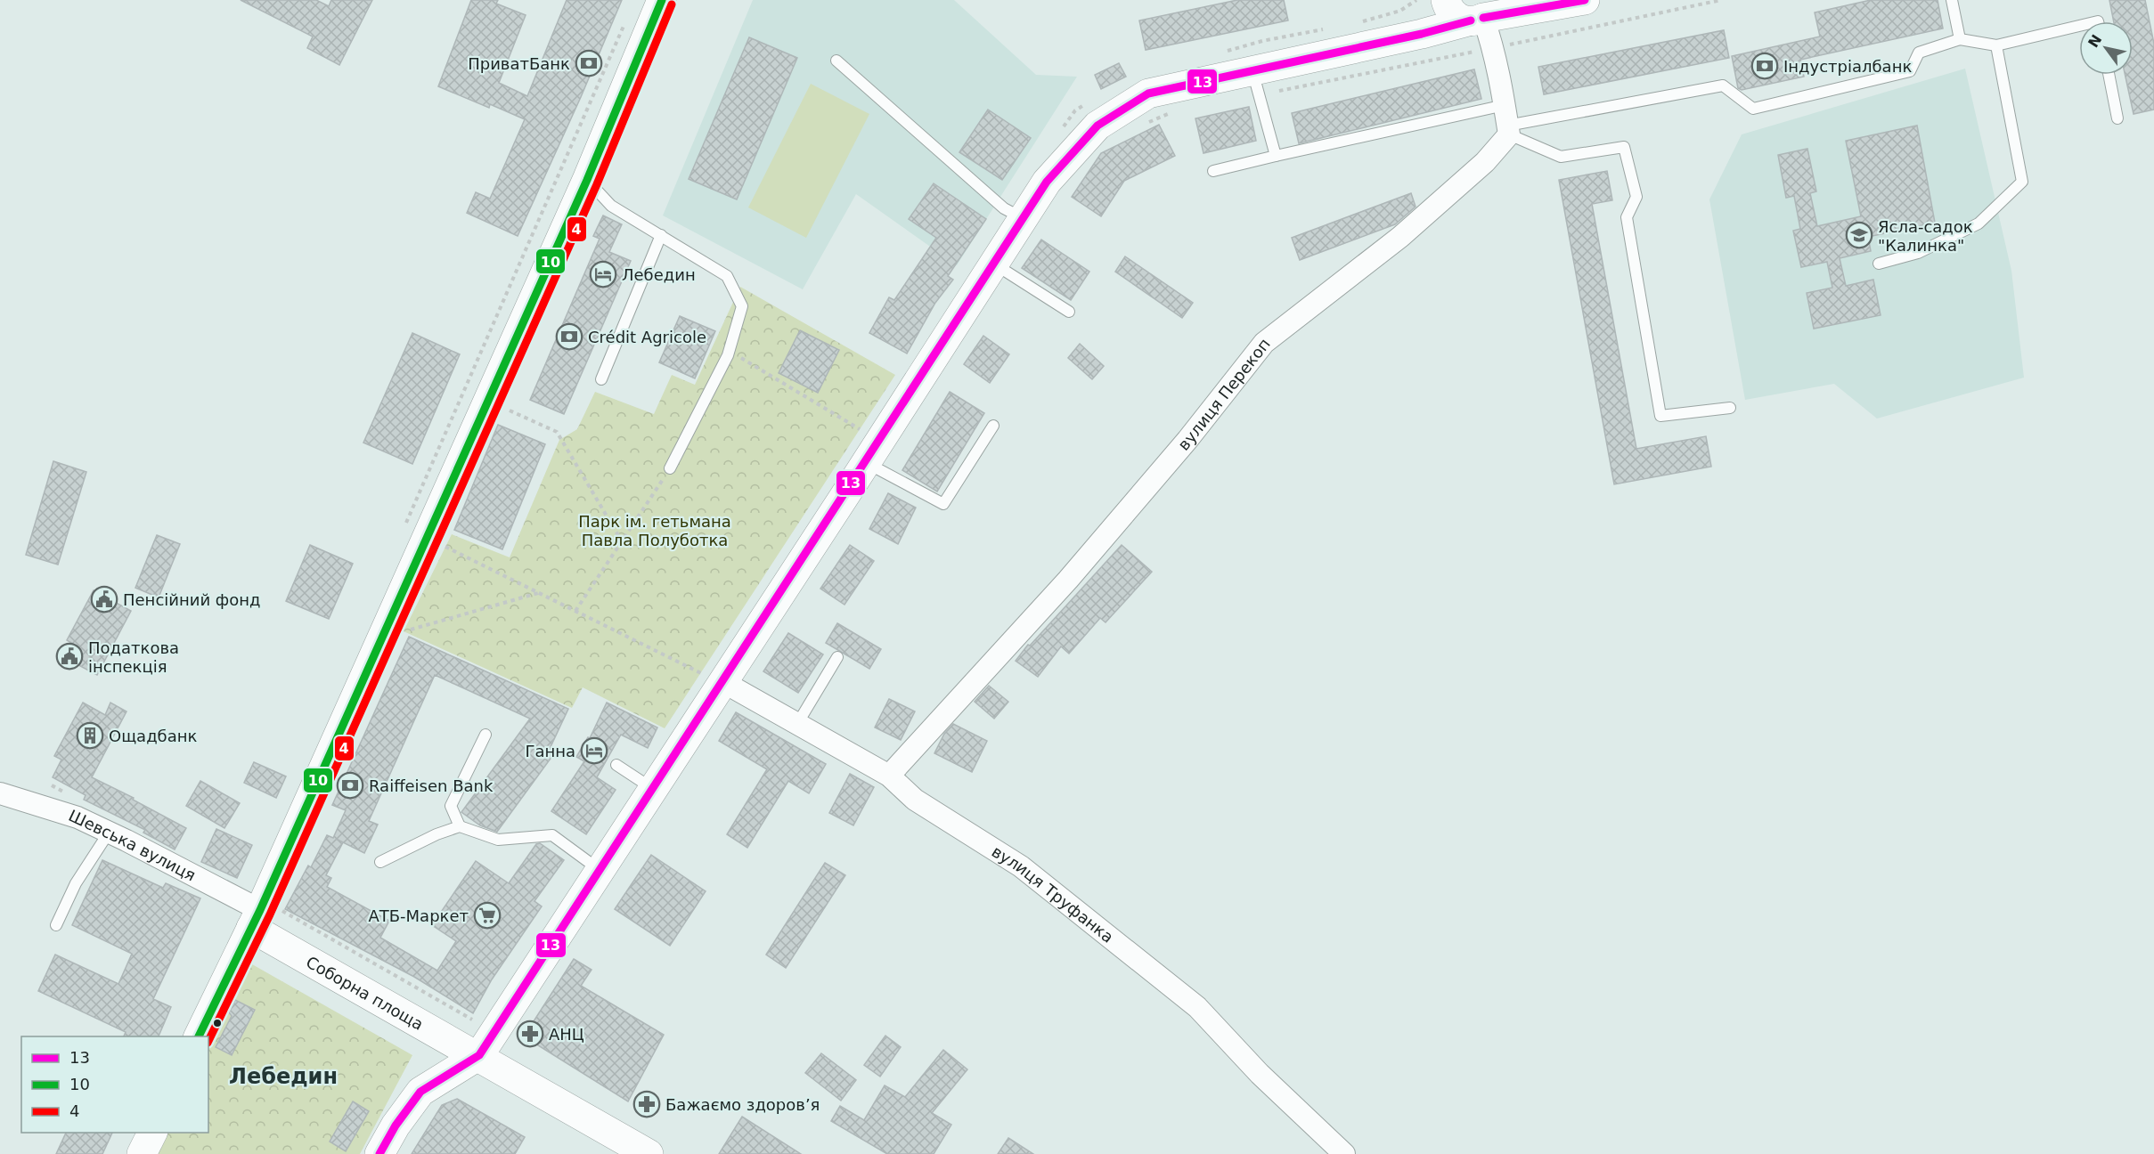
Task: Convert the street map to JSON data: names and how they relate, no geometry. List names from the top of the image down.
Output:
{
  "streets": {
    "main road": ["Соборна площа"],
    "street": ["вулиця Перекоп", "Шевська вулиця", "вулиця Труфанка"]
  },
  "crossings": [
    ["вулиця Перекоп", "вулиця Труфанка"],
    ["Шевська вулиця", "Соборна площа"]
  ],
  "districts": ["Лебедин"],
  "parks": ["Парк ім. гетьмана Павла Полуботка"],
  "places": {
    "bank": [
      "ПриватБанк",
      "Індустріалбанк",
      "Crédit Agricole",
      "Raiffeisen Bank"
    ],
    "school or university": ["Ясла-садок \"Калинка\""],
    "hotel": ["Лебедин", "Ганна"],
    "public building": ["Пенсійний фонд", "Податкова інспекція"],
    "building": ["Ощадбанк"],
    "supermarket": ["АТБ-Маркет"],
    "pharmacy": ["АНЦ", "Бажаємо здоровʼя"]
  },
  "lines": ["transit line 13", "transit line 10", "transit line 4"],
  "legend": ["13", "10", "4"],
  "north": "top left"
}
